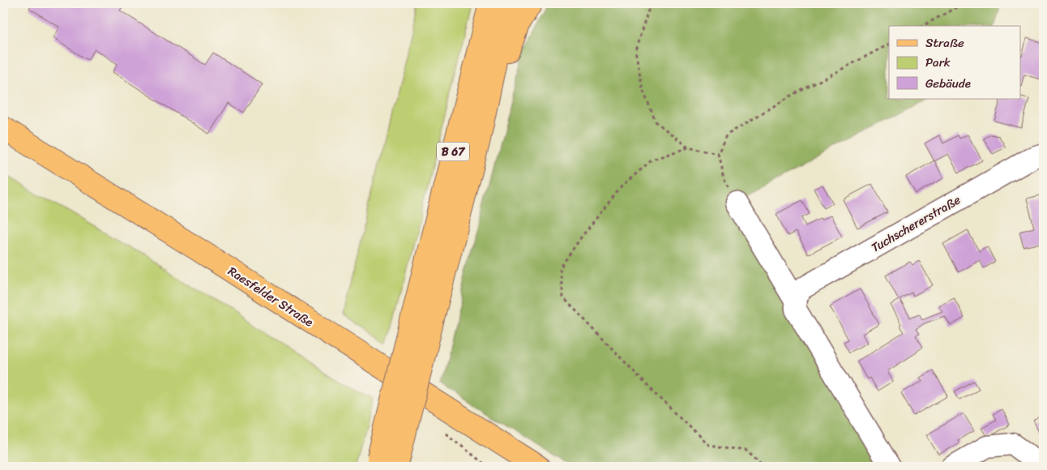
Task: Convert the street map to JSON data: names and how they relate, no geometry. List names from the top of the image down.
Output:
{
  "streets": {
    "main road": ["B 67", "Raesfelder Straße"],
    "street": ["Tuchschererstraße"]
  },
  "legend": ["Straße", "Park", "Gebäude"]
}
